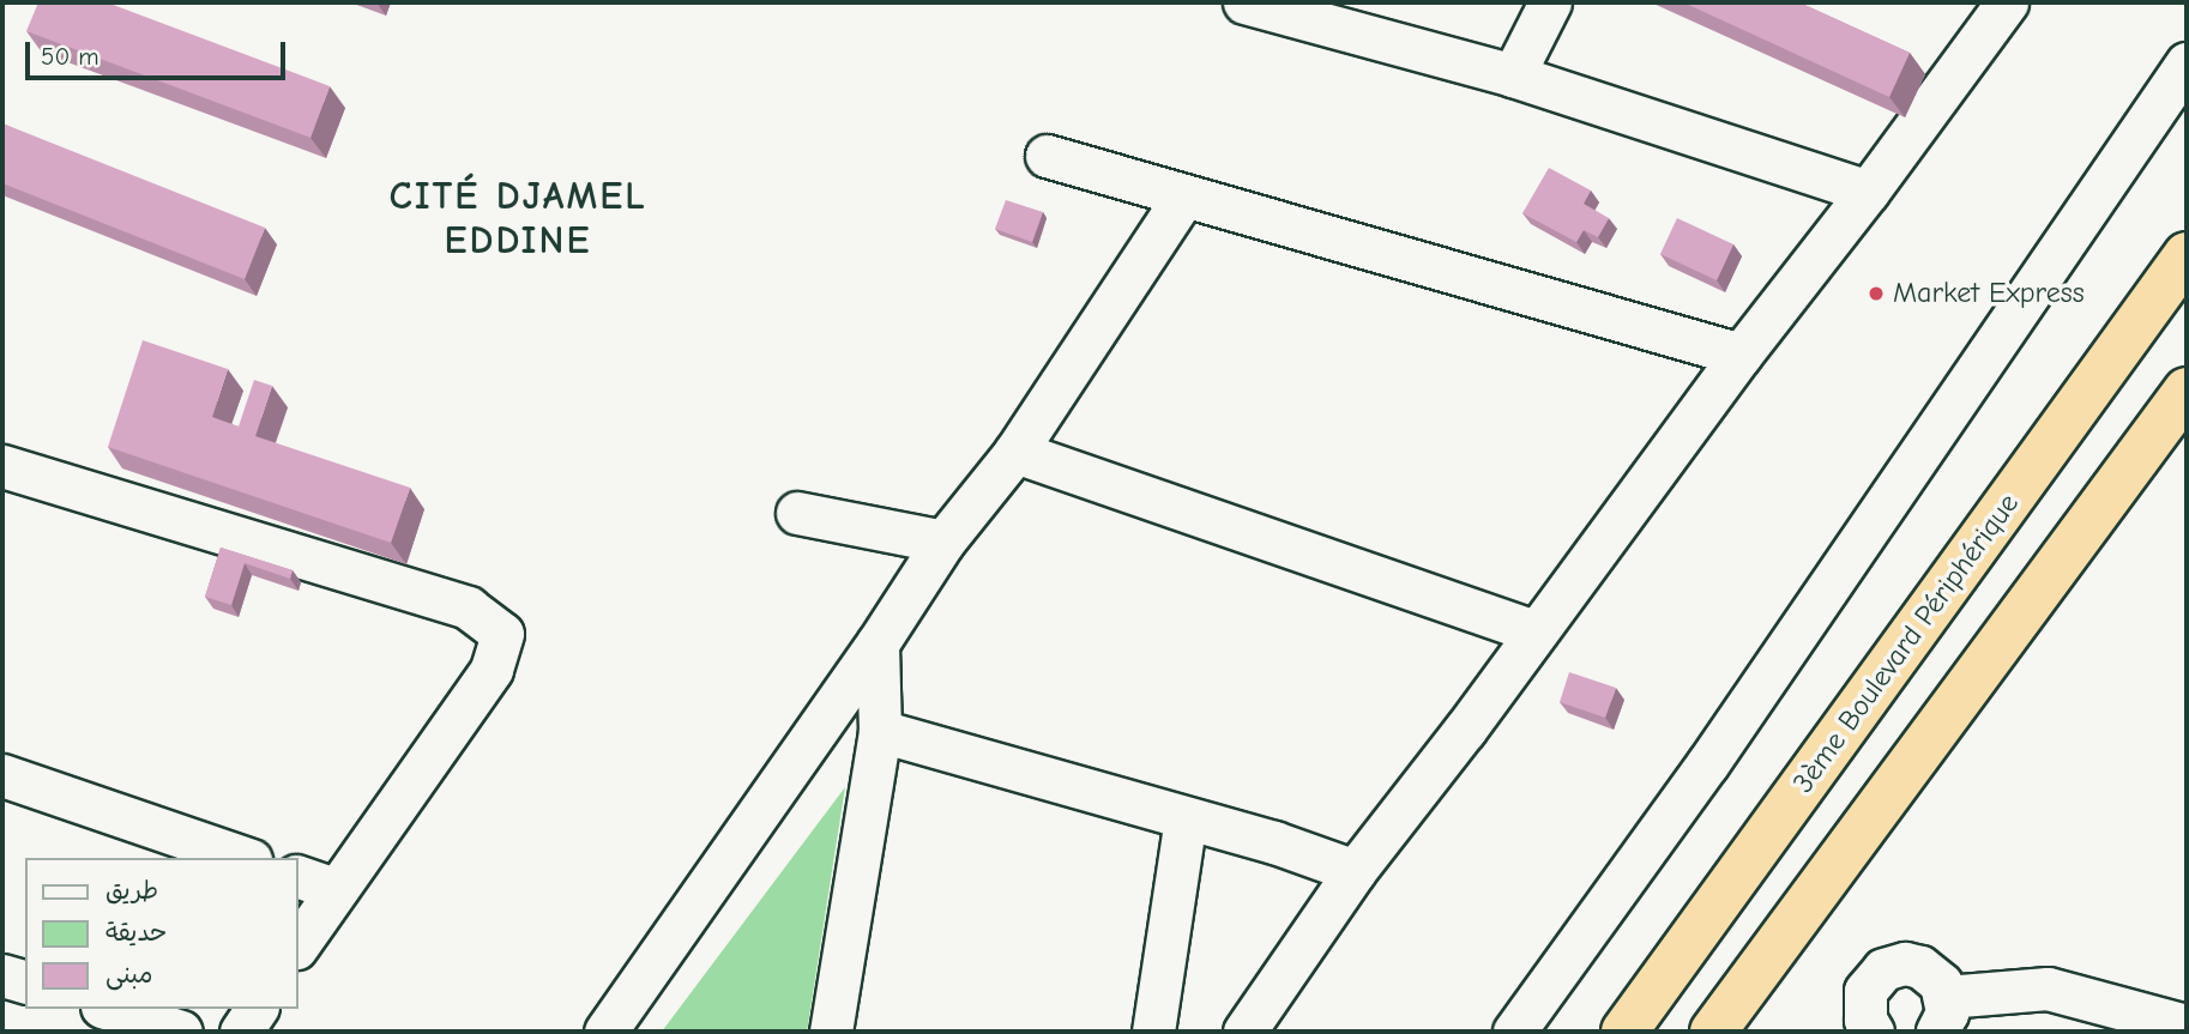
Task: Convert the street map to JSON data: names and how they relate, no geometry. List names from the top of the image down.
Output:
{
  "streets": {
    "highway": ["3ème Boulevard Périphérique"]
  },
  "districts": ["CITÉ DJAMEL EDDINE"],
  "places": ["Market Express"],
  "legend": ["طريق", "حديقة", "مبنى"],
  "scale_bar": "50 m"
}
